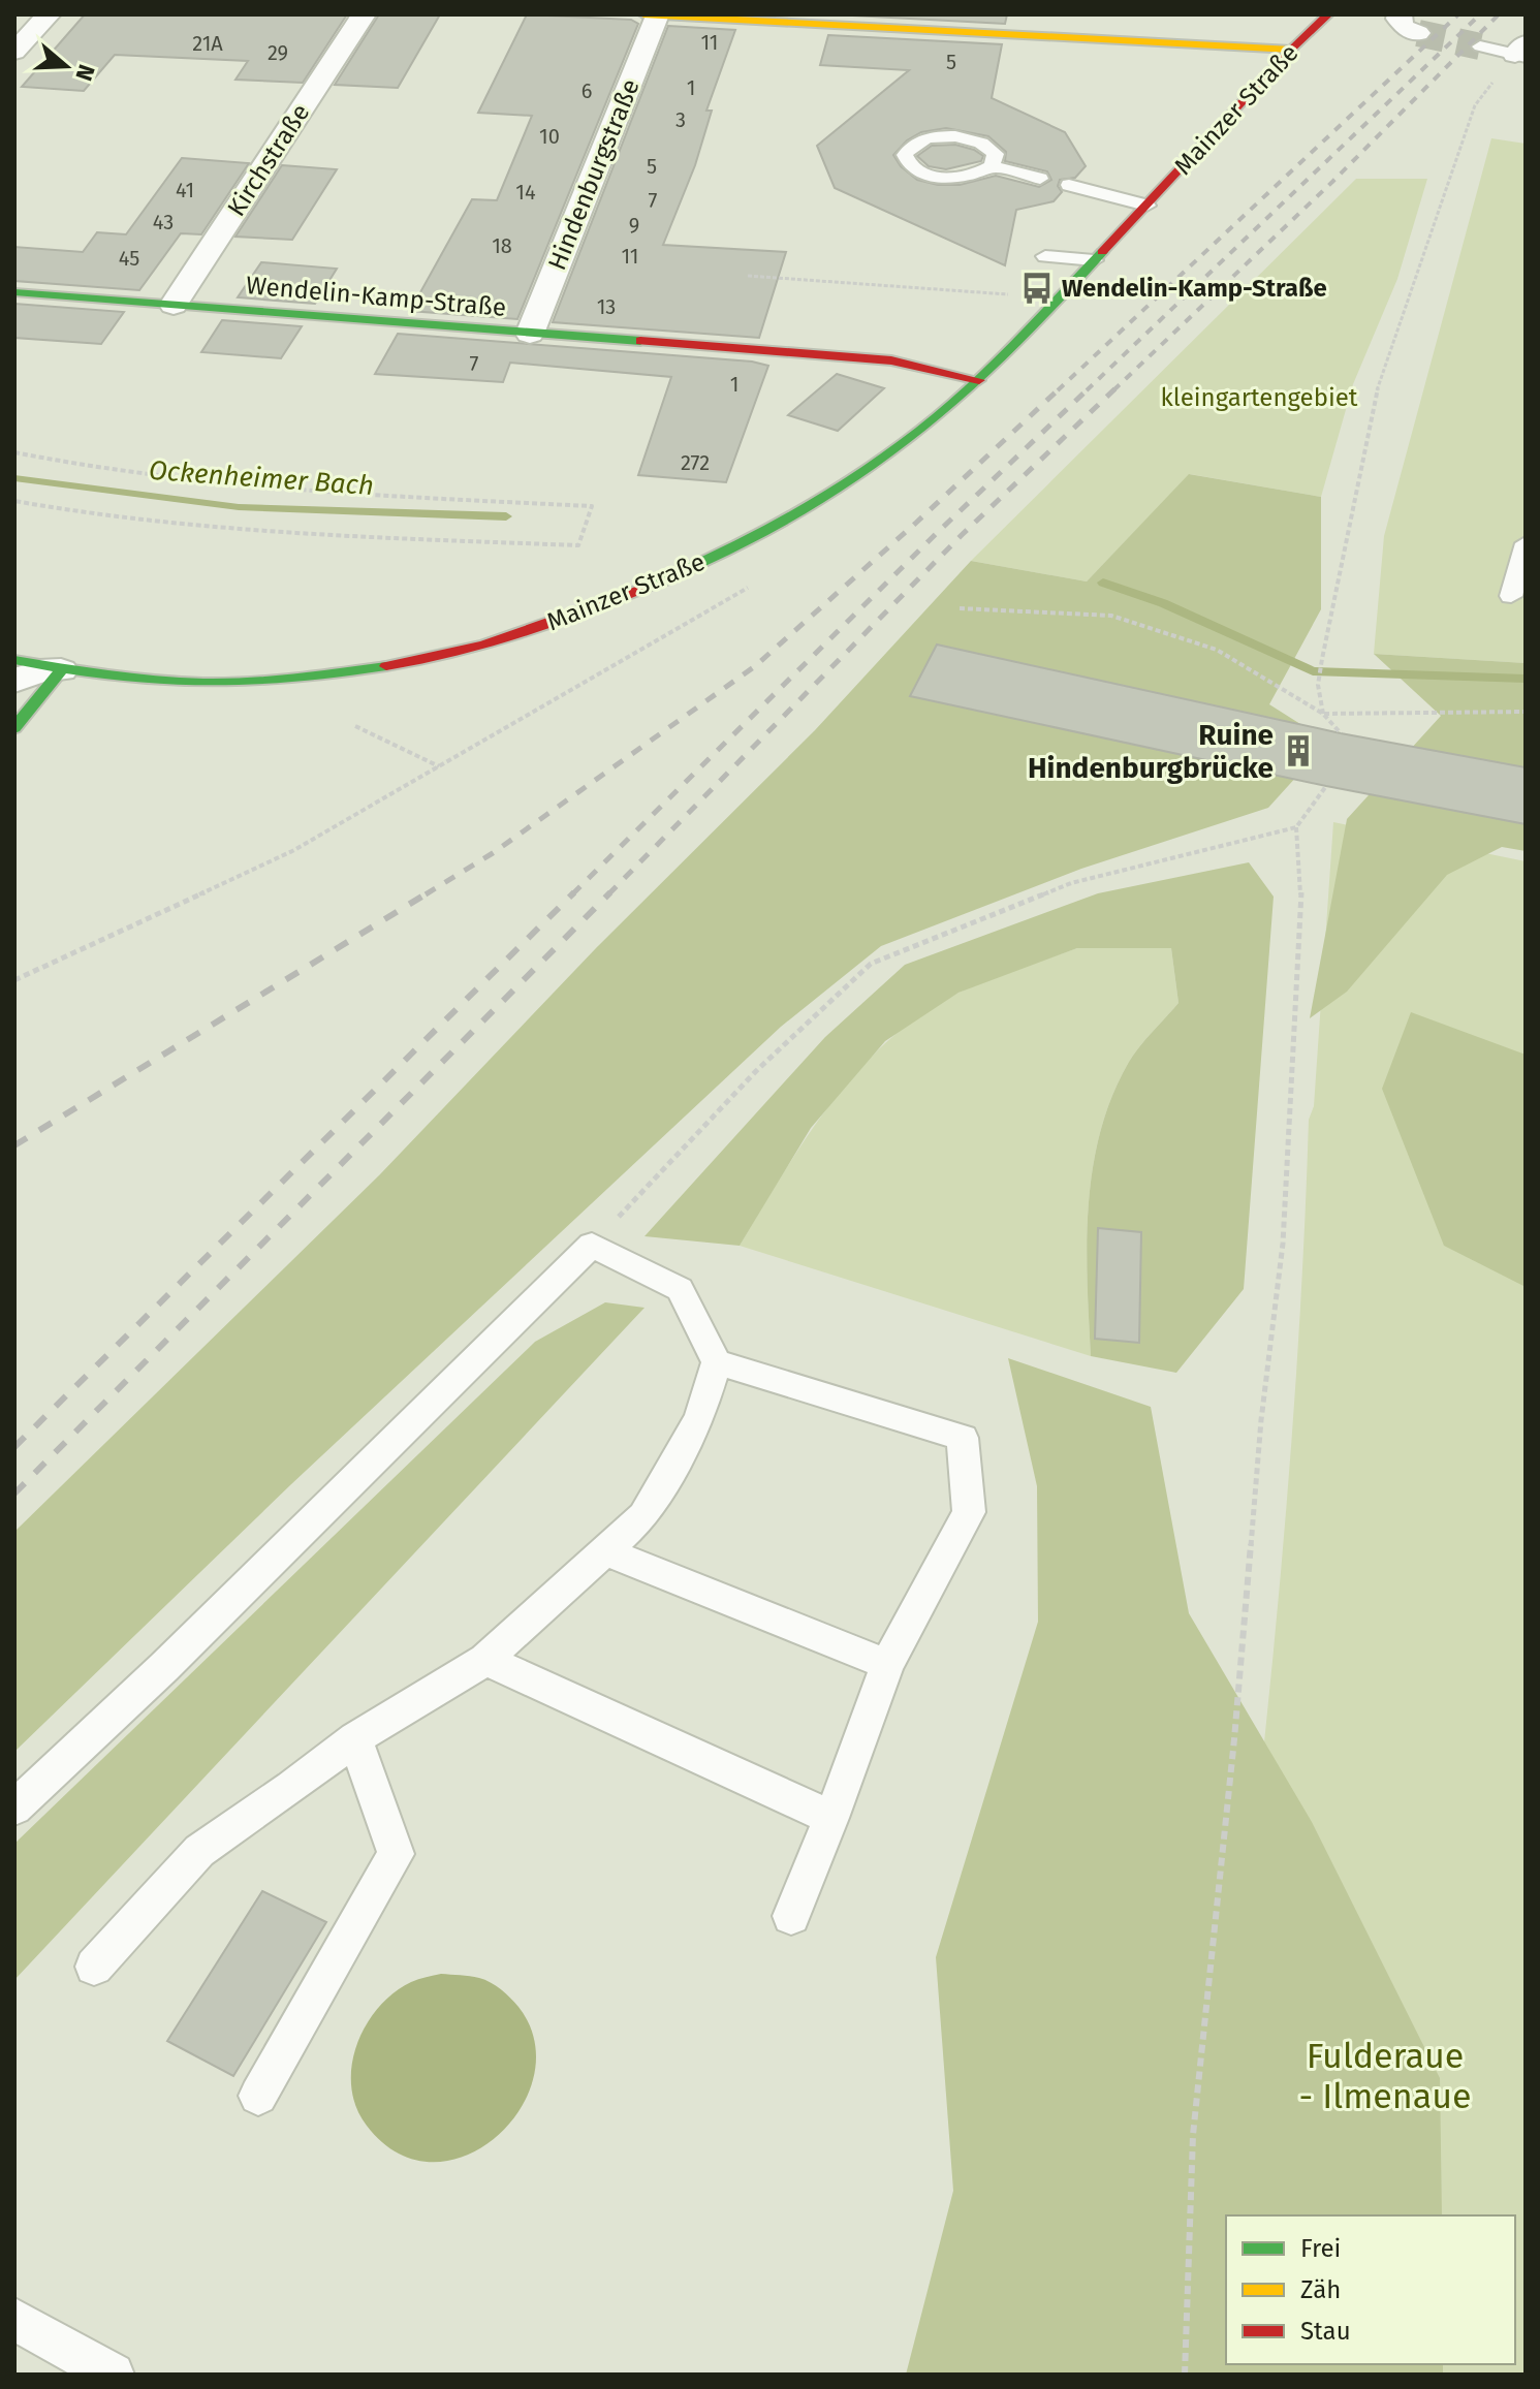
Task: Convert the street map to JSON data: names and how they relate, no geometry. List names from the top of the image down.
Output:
{
  "streets": {
    "main road": ["Mainzer Straße", "Wendelin-Kamp-Straße"],
    "street": ["Kirchstraße", "Hindenburgstraße"]
  },
  "crossings": [
    ["Mainzer Straße", "Wendelin-Kamp-Straße"],
    ["Kirchstraße", "Wendelin-Kamp-Straße"],
    ["Hindenburgstraße", "Wendelin-Kamp-Straße"]
  ],
  "water": ["Ockenheimer Bach"],
  "parks": ["kleingartengebiet", "Fulderaue - Ilmenaue"],
  "places": {
    "bus stop": ["Wendelin-Kamp-Straße"],
    "building": ["Ruine Hindenburgbrücke"]
  },
  "house_numbers": [
    "11",
    "21A",
    "29",
    "5",
    "1",
    "6",
    "3",
    "10",
    "5",
    "41",
    "14",
    "7",
    "43",
    "9",
    "18",
    "11",
    "45",
    "13",
    "7",
    "1",
    "272"
  ],
  "legend": ["Frei", "Zäh", "Stau"],
  "north": "right"
}
